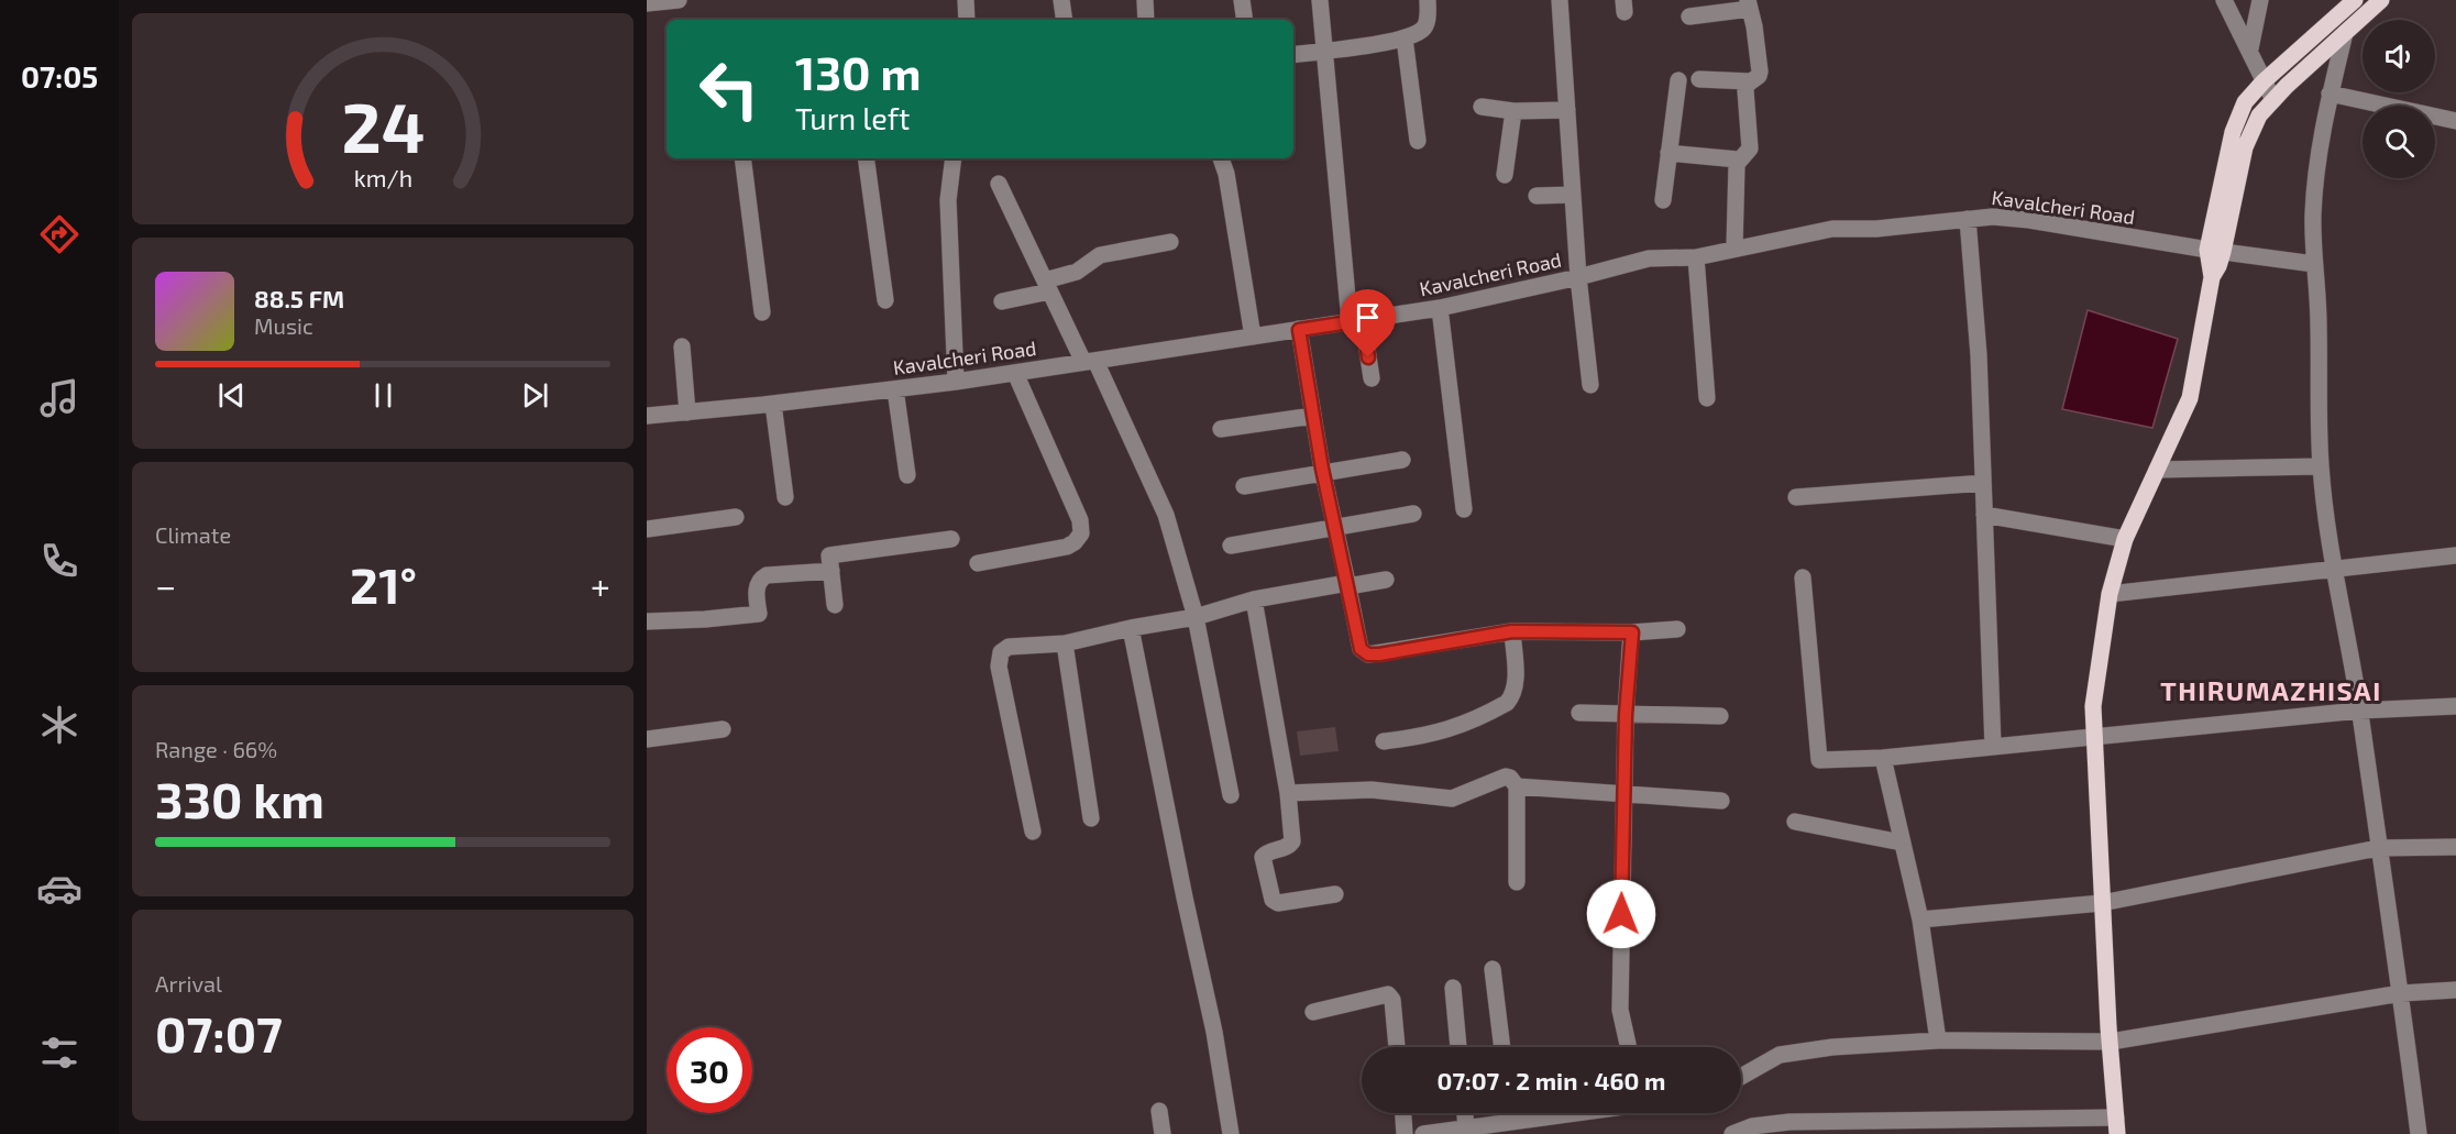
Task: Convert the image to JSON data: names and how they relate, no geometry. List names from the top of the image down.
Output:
{
  "streets": {
    "street": ["Kavalcheri Road"]
  },
  "districts": ["THIRUMAZHISAI"],
  "page": {
    "tabs": "07:05",
    "turn": ["130 m", "Turn left"],
    "song": ["88.5 FM", "Music"],
    "tile": [
      "Climate",
      ["Range · 66%", "330 km"],
      ["Arrival", "07:07"]
    ],
    "heat": ["−", "21°", "+"],
    "limit": "30",
    "trip": "07:07 · 2 min · 460 m",
    "gauge": ["24", "km/h"]
  }
}
